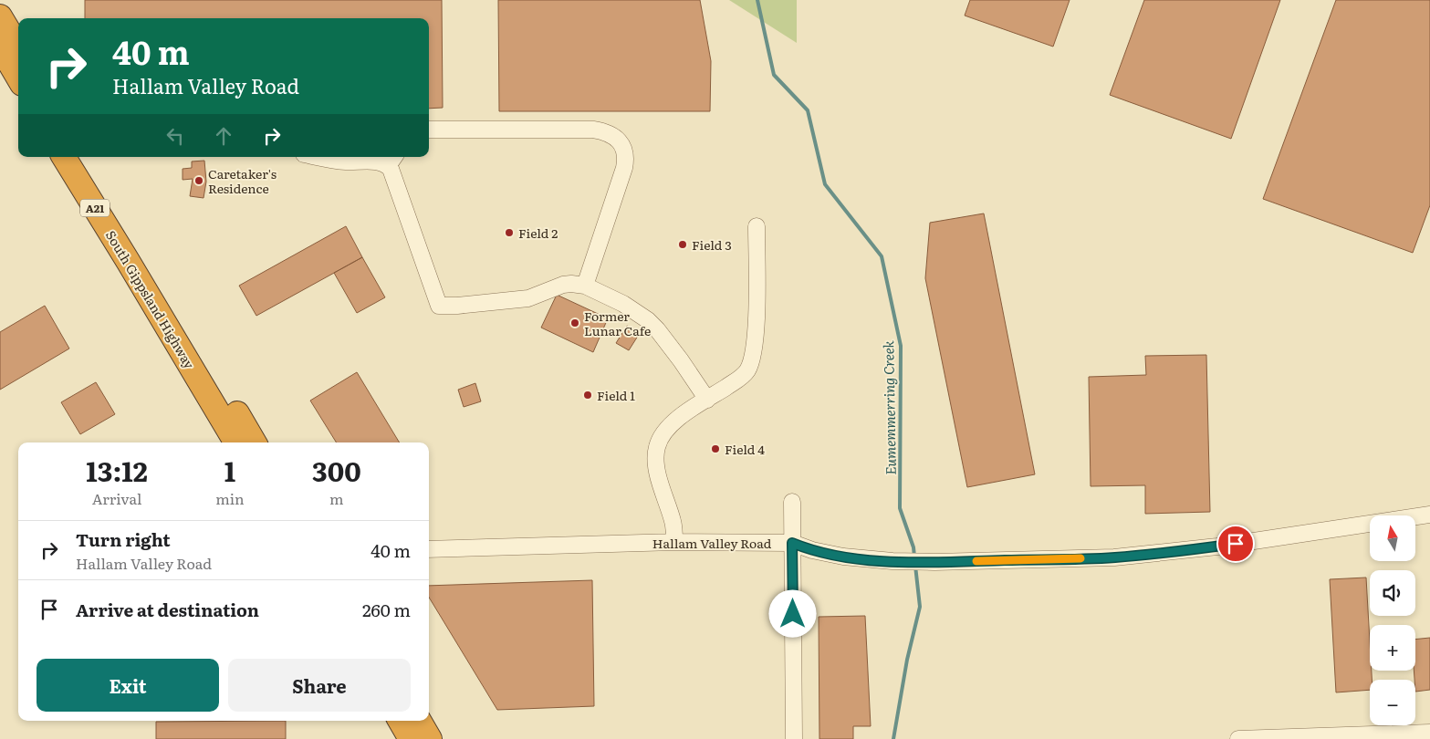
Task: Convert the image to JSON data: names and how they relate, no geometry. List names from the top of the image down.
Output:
{
  "streets": {
    "highway": ["A21", "South Gippsland Highway"],
    "street": ["Hallam Valley Road"]
  },
  "water": ["Eumemmerring Creek"],
  "places": [
    "Caretaker's Residence",
    "Field 2",
    "Field 3",
    "Former Lunar Cafe",
    "Field 1",
    "Field 4"
  ],
  "north": "top",
  "page": {
    "turn": ["40 m", "Hallam Valley Road"],
    "eta": [
      "13:12",
      "Arrival",
      "1",
      "min",
      "300",
      "m"
    ],
    "map_buttons": ["+", "−"],
    "list": [
      {
        "name": "Turn right",
        "note": "Hallam Valley Road",
        "value": "40 m"
      },
      {
        "name": "Arrive at destination",
        "value": "260 m"
      }
    ],
    "buttons": ["Exit", "Share"]
  }
}
